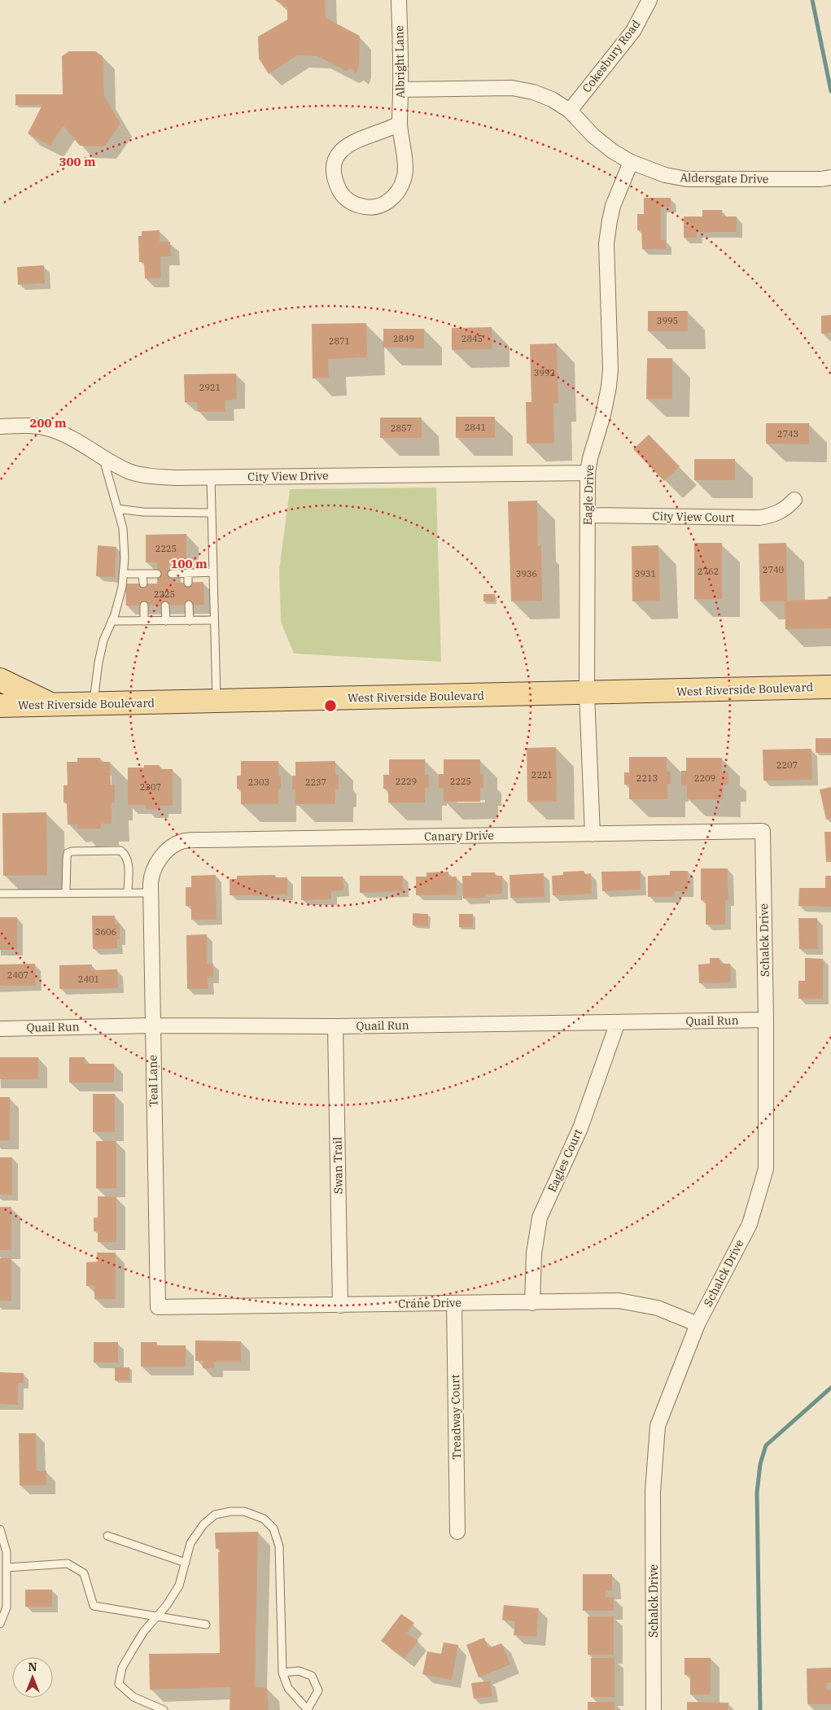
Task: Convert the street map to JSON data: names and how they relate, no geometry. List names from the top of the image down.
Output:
{
  "streets": {
    "main road": ["West Riverside Boulevard"],
    "street": [
      "Cokesbury Road",
      "Albright Lane",
      "Aldersgate Drive",
      "City View Drive",
      "Eagle Drive",
      "City View Court",
      "Canary Drive",
      "Schalck Drive",
      "Quail Run",
      "Teal Lane",
      "Eagles Court",
      "Swan Trail",
      "Crane Drive",
      "Treadway Court"
    ]
  },
  "crossings": [
    ["Cokesbury Road", "Aldersgate Drive"],
    ["Albright Lane", "Aldersgate Drive"],
    ["Aldersgate Drive", "Eagle Drive"],
    ["City View Drive", "Eagle Drive"],
    ["Eagle Drive", "City View Court"],
    ["Eagle Drive", "West Riverside Boulevard"],
    ["Eagle Drive", "Canary Drive"],
    ["Canary Drive", "Schalck Drive"],
    ["Canary Drive", "Teal Lane"],
    ["Schalck Drive", "Quail Run"],
    ["Schalck Drive", "Crane Drive"],
    ["Quail Run", "Teal Lane"],
    ["Quail Run", "Eagles Court"],
    ["Quail Run", "Swan Trail"],
    ["Teal Lane", "Crane Drive"],
    ["Eagles Court", "Crane Drive"],
    ["Swan Trail", "Crane Drive"],
    ["Crane Drive", "Treadway Court"]
  ],
  "house_numbers": [
    "3995",
    "2849",
    "2845",
    "2871",
    "3992",
    "2921",
    "2841",
    "2857",
    "2743",
    "2225",
    "2740",
    "2762",
    "3936",
    "3931",
    "2225",
    "2207",
    "2221",
    "2213",
    "2209",
    "2229",
    "2225",
    "2303",
    "2237",
    "2307",
    "3606",
    "2407",
    "2401"
  ],
  "north": "top",
  "rings": ["300 m", "200 m", "100 m"]
}
